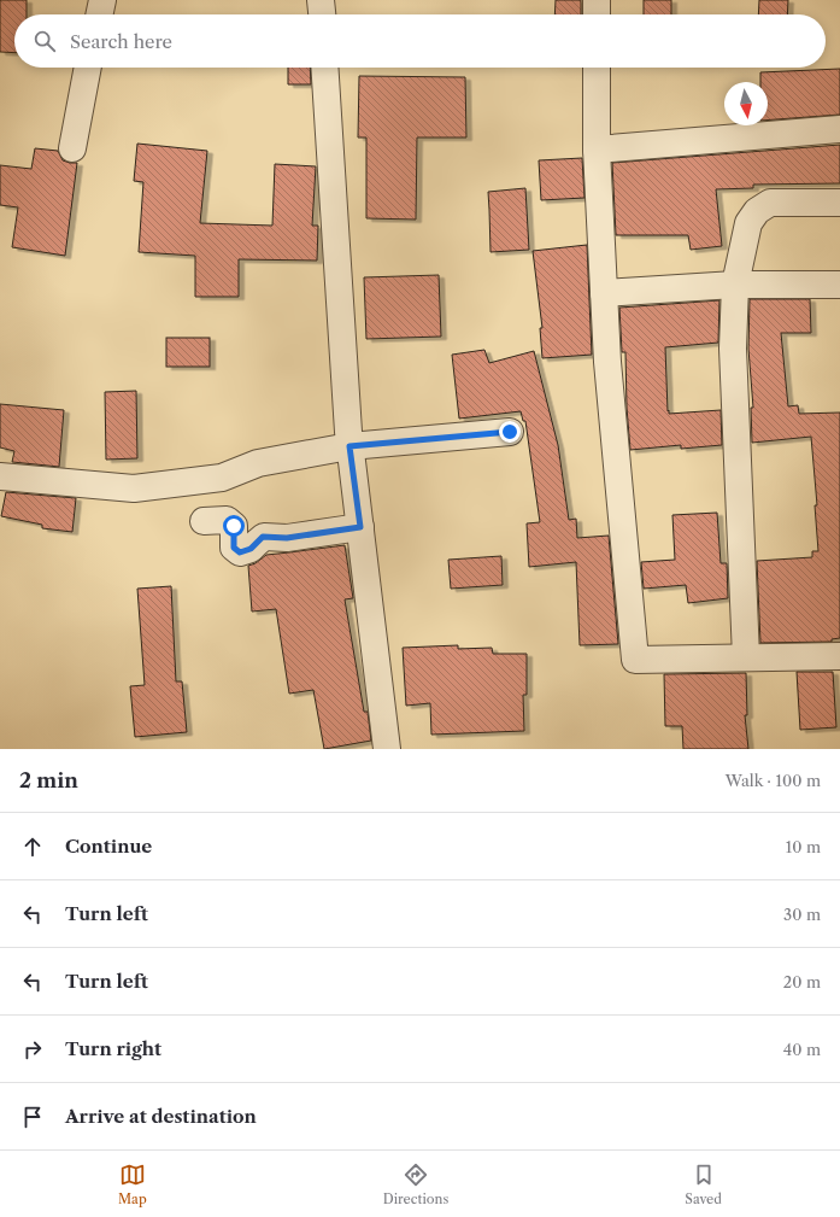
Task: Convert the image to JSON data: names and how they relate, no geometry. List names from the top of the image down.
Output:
{
  "north": "bottom",
  "page": {
    "search": "Search here",
    "heading": ["2 min", "Walk · 100 m"],
    "list": [
      ["Continue", "10 m"],
      ["Turn left", "30 m"],
      ["Turn left", "20 m"],
      ["Turn right", "40 m"],
      "Arrive at destination"
    ],
    "nav": ["Map", "Directions", "Saved"]
  }
}
